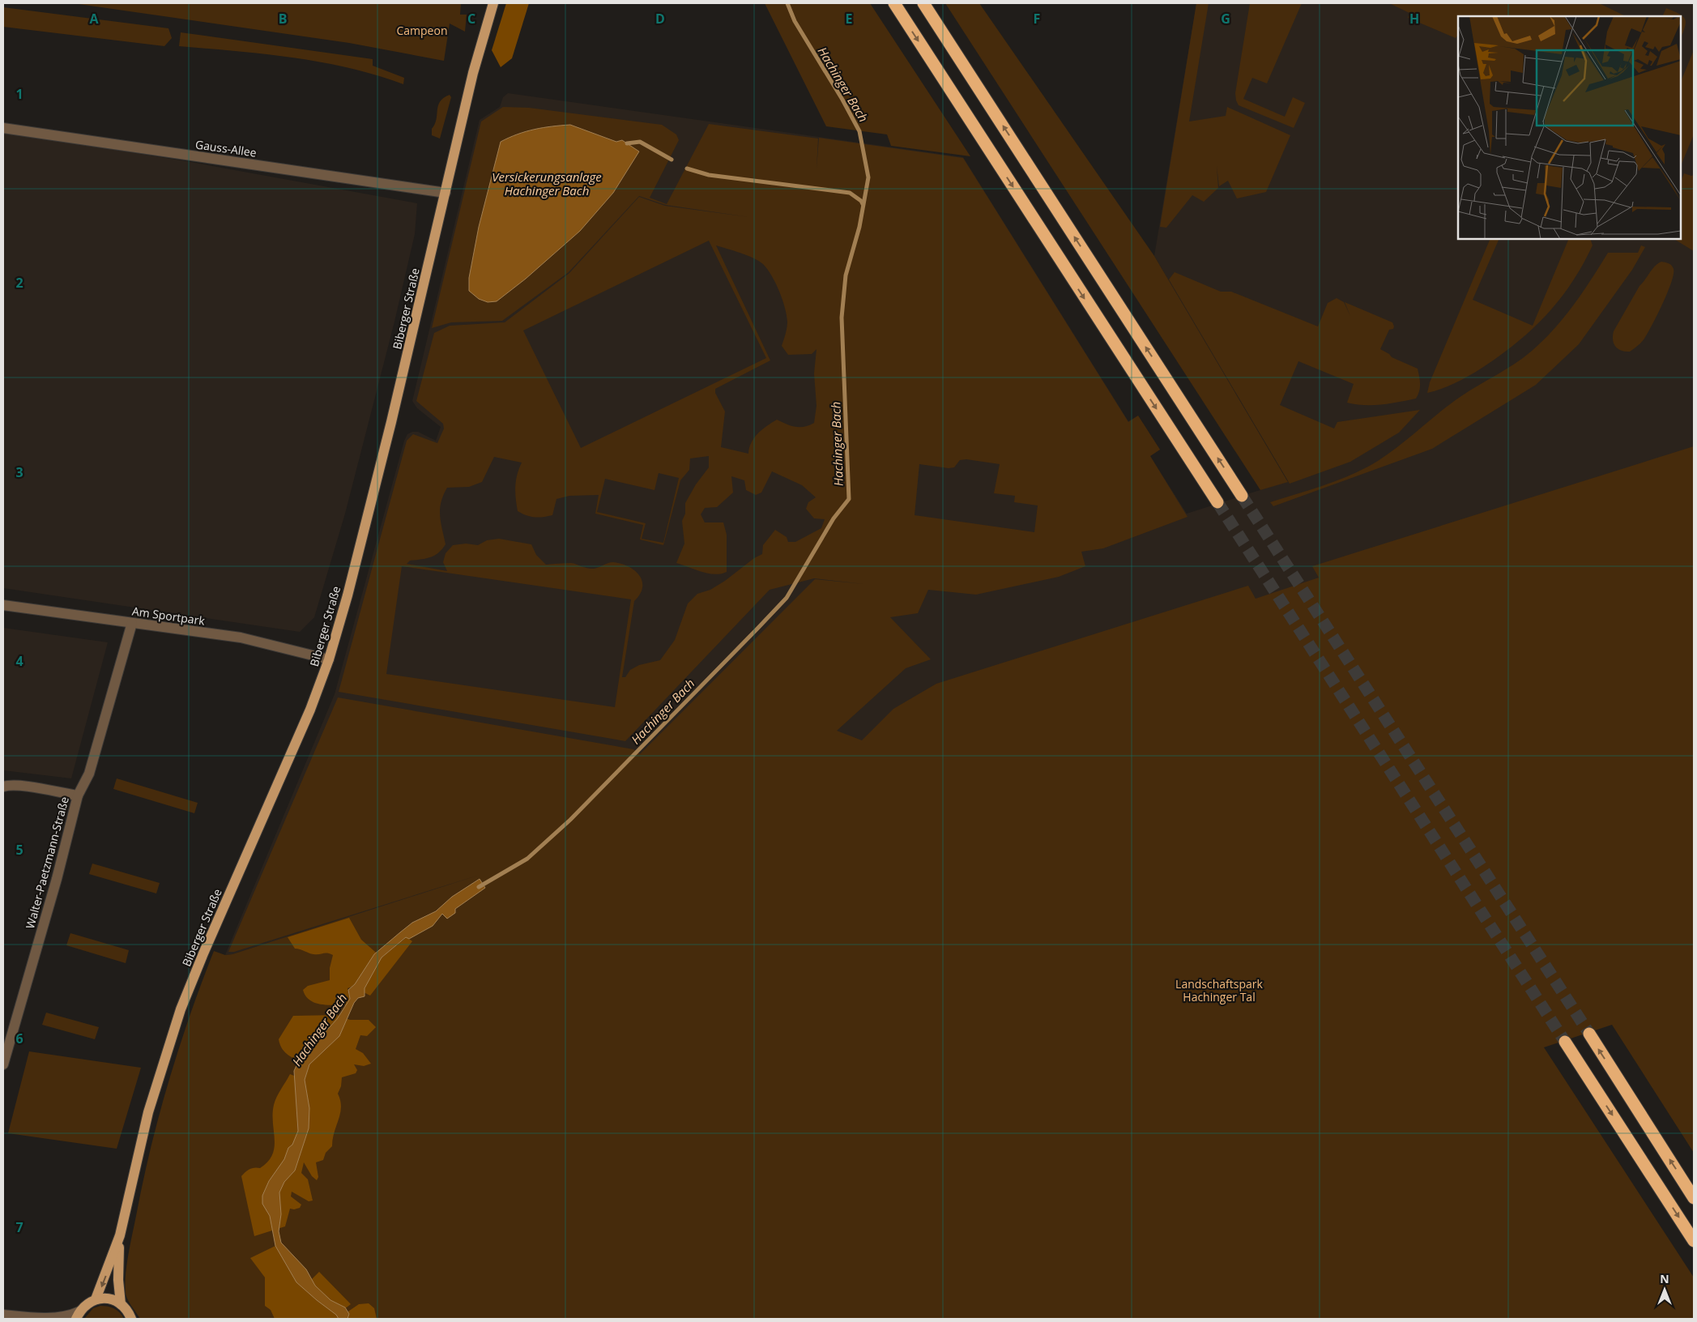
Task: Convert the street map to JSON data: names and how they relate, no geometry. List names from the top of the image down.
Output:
{
  "streets": {
    "main road": ["Biberger Straße"],
    "street": ["Gauss-Allee", "Am Sportpark", "Walter-Paetzmann-Straße"]
  },
  "crossings": [
    ["Gauss-Allee", "Biberger Straße"],
    ["Biberger Straße", "Am Sportpark"],
    ["Am Sportpark", "Walter-Paetzmann-Straße"]
  ],
  "water": ["Hachinger Bach", "Versickerungsanlage Hachinger Bach"],
  "parks": ["Campeon", "Landschaftspark Hachinger Tal"],
  "north": "top",
  "grid": {
    "columns": [
      "A",
      "B",
      "C",
      "D",
      "E",
      "F",
      "G",
      "H"
    ],
    "rows": [
      "1",
      "2",
      "3",
      "4",
      "5",
      "6",
      "7"
    ]
  }
}
